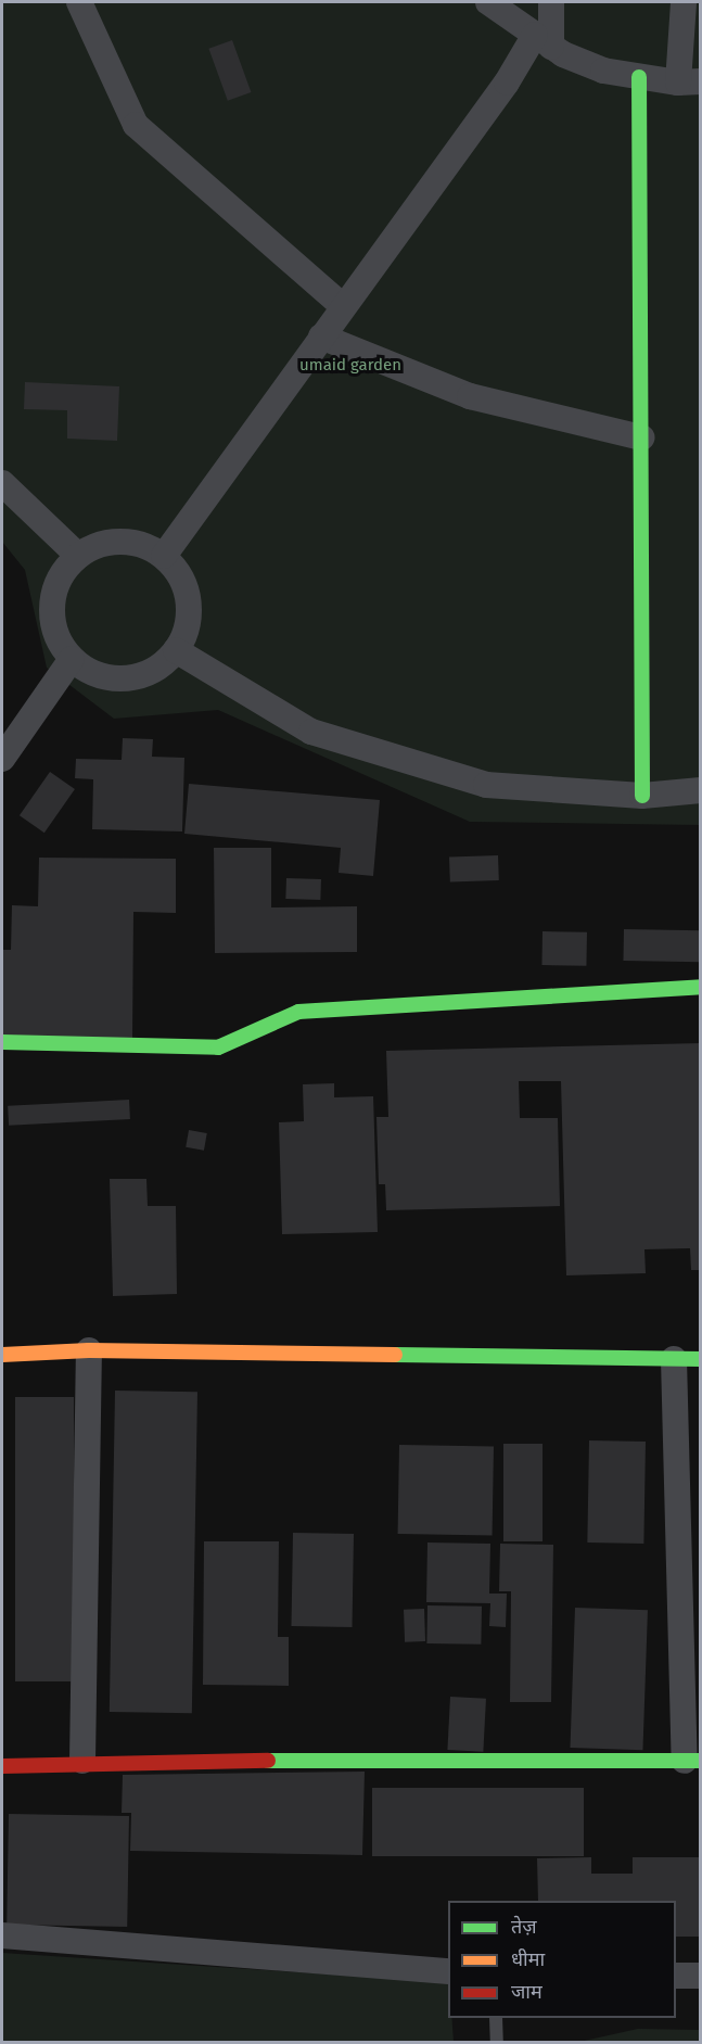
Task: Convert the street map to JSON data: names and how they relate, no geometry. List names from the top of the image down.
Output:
{
  "parks": ["umaid garden"],
  "legend": ["तेज़", "धीमा", "जाम"]
}
